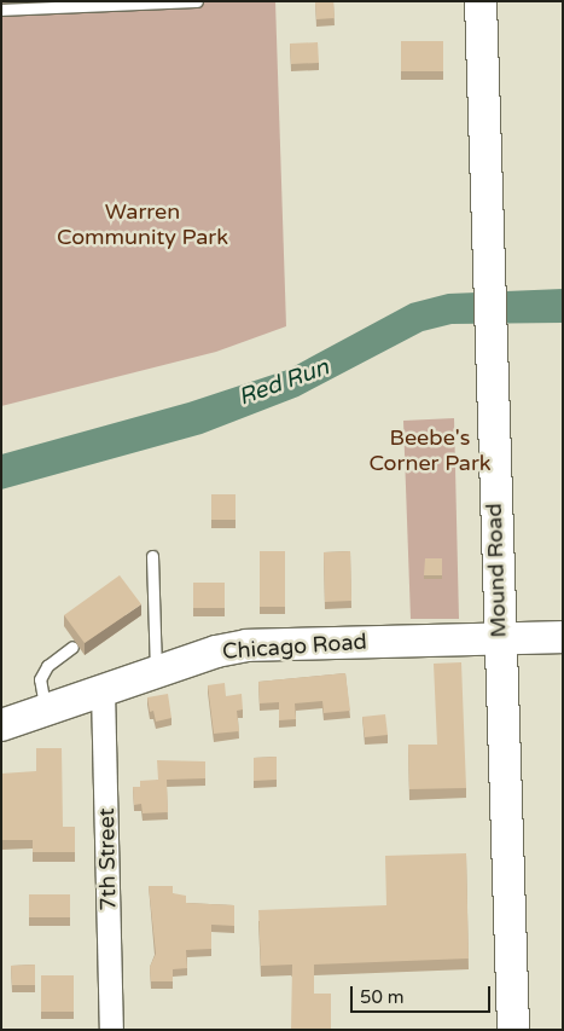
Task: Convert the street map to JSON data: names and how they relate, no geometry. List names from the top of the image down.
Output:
{
  "streets": {
    "main road": ["Mound Road", "Chicago Road"],
    "street": ["7th Street"]
  },
  "crossings": [
    ["Mound Road", "Chicago Road"],
    ["Chicago Road", "7th Street"]
  ],
  "water": ["Red Run"],
  "parks": ["Warren Community Park", "Beebe's Corner Park"],
  "scale_bar": "50 m"
}
